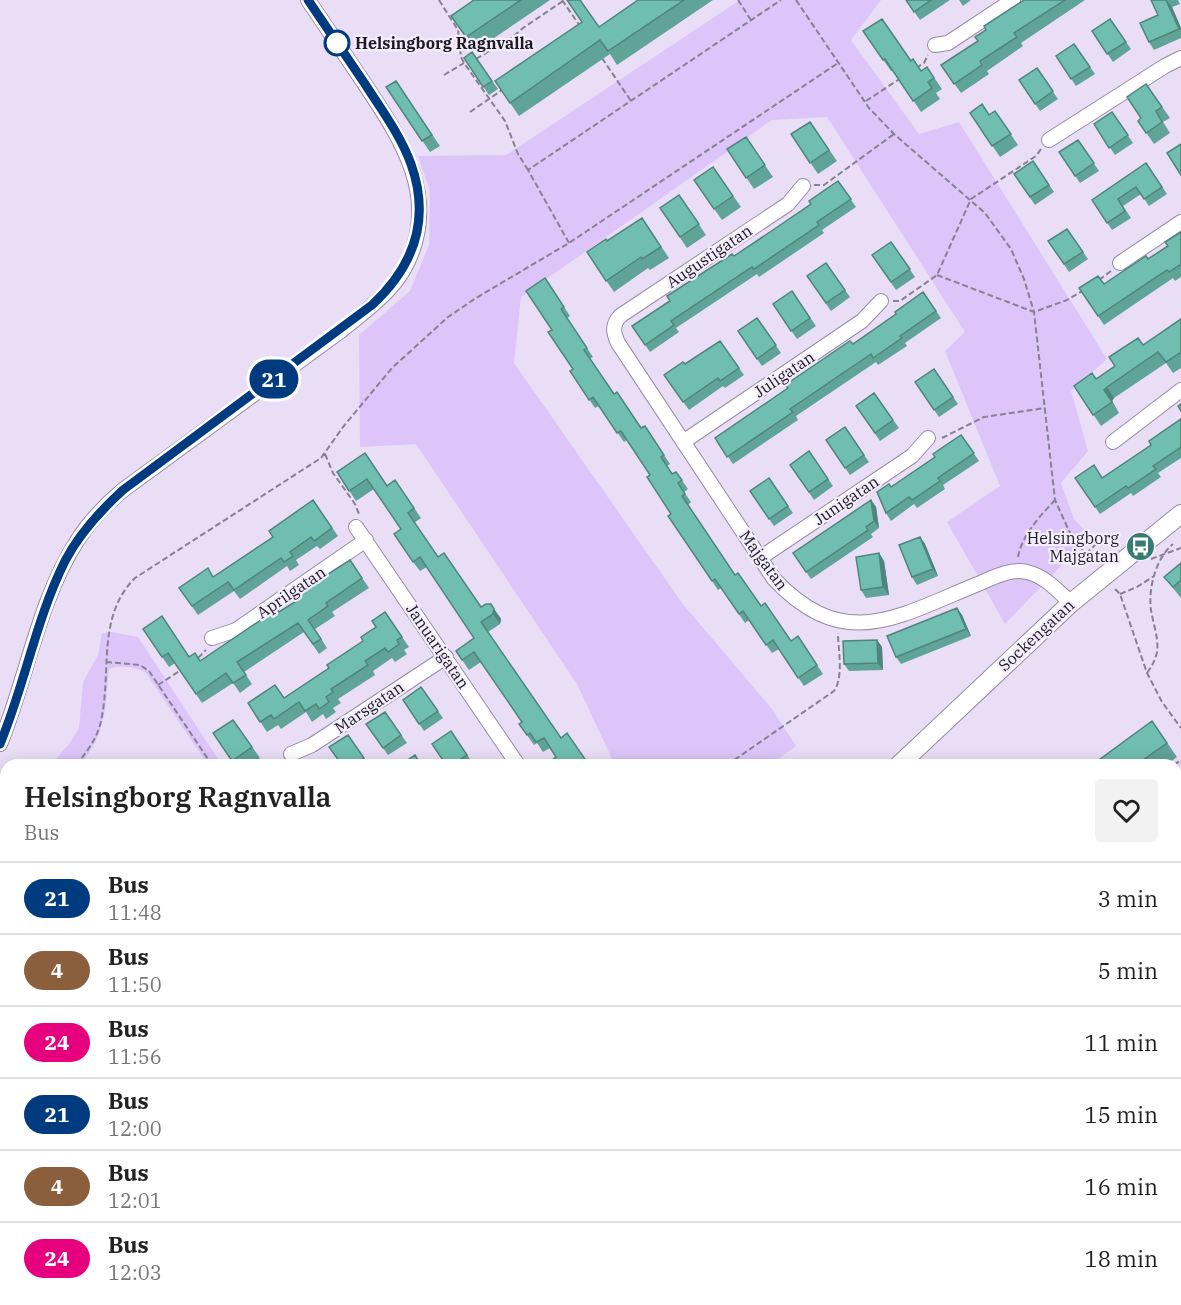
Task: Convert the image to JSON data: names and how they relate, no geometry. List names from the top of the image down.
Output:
{
  "streets": {
    "street": [
      "Augustigatan",
      "Juligatan",
      "Junigatan",
      "Majgatan",
      "Aprilgatan",
      "Sockengatan",
      "Januarigatan",
      "Marsgatan"
    ]
  },
  "crossings": [
    ["Augustigatan", "Majgatan"],
    ["Juligatan", "Majgatan"],
    ["Junigatan", "Majgatan"],
    ["Aprilgatan", "Januarigatan"],
    ["Januarigatan", "Marsgatan"]
  ],
  "places": {
    "other": ["Helsingborg Ragnvalla"],
    "bus stop": ["Helsingborg Majgatan"]
  },
  "lines": ["bus line 21"],
  "page": {
    "on_map": "21",
    "heading": ["Helsingborg Ragnvalla", "Bus"],
    "list": [
      {
        "mark": "21",
        "name": "Bus",
        "note": "11:48",
        "value": "3 min"
      },
      {
        "mark": "4",
        "name": "Bus",
        "note": "11:50",
        "value": "5 min"
      },
      {
        "mark": "24",
        "name": "Bus",
        "note": "11:56",
        "value": "11 min"
      },
      {
        "mark": "21",
        "name": "Bus",
        "note": "12:00",
        "value": "15 min"
      },
      {
        "mark": "4",
        "name": "Bus",
        "note": "12:01",
        "value": "16 min"
      },
      {
        "mark": "24",
        "name": "Bus",
        "note": "12:03",
        "value": "18 min"
      }
    ]
  }
}
